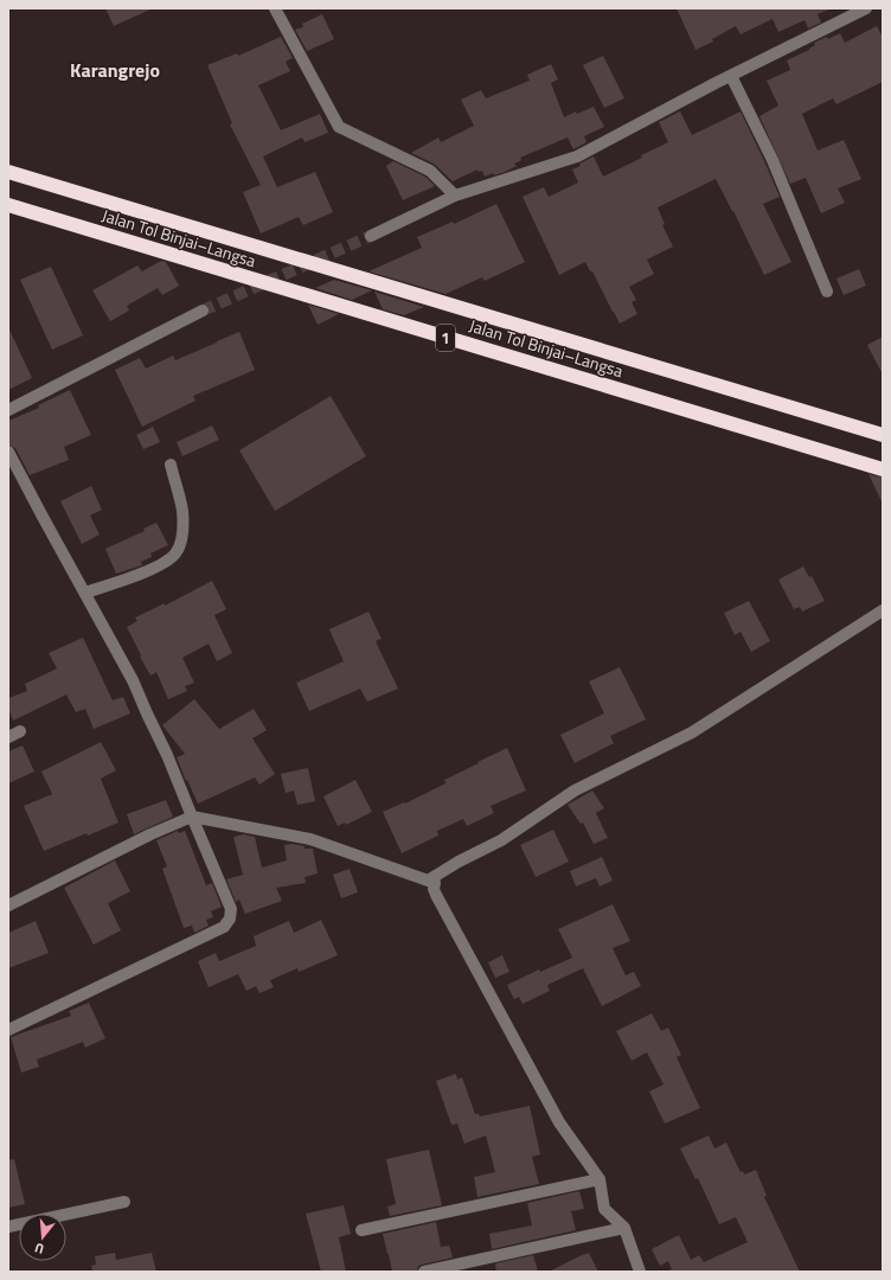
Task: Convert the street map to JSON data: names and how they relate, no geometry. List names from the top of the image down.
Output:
{
  "streets": {
    "highway": ["Jalan Tol Binjai–Langsa", "1"]
  },
  "districts": ["Karangrejo"],
  "north": "bottom"
}
